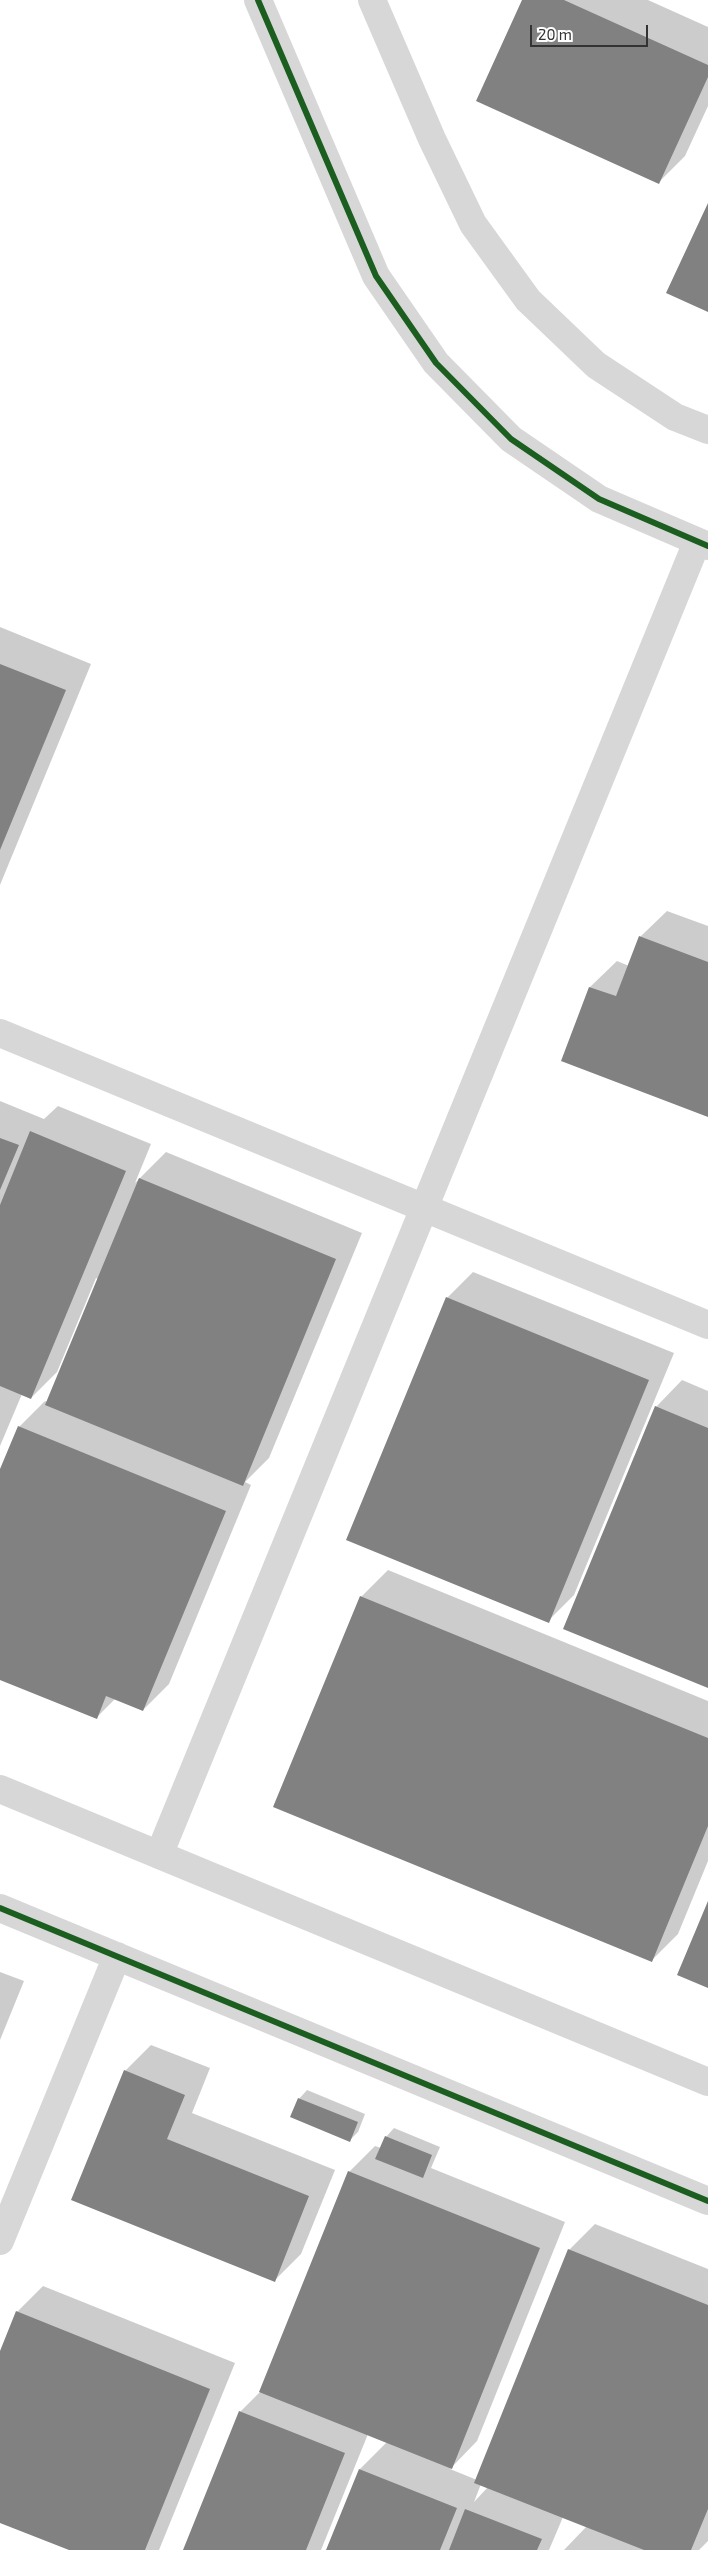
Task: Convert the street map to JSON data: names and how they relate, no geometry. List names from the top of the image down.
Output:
{
  "scale_bar": "20 m"
}
